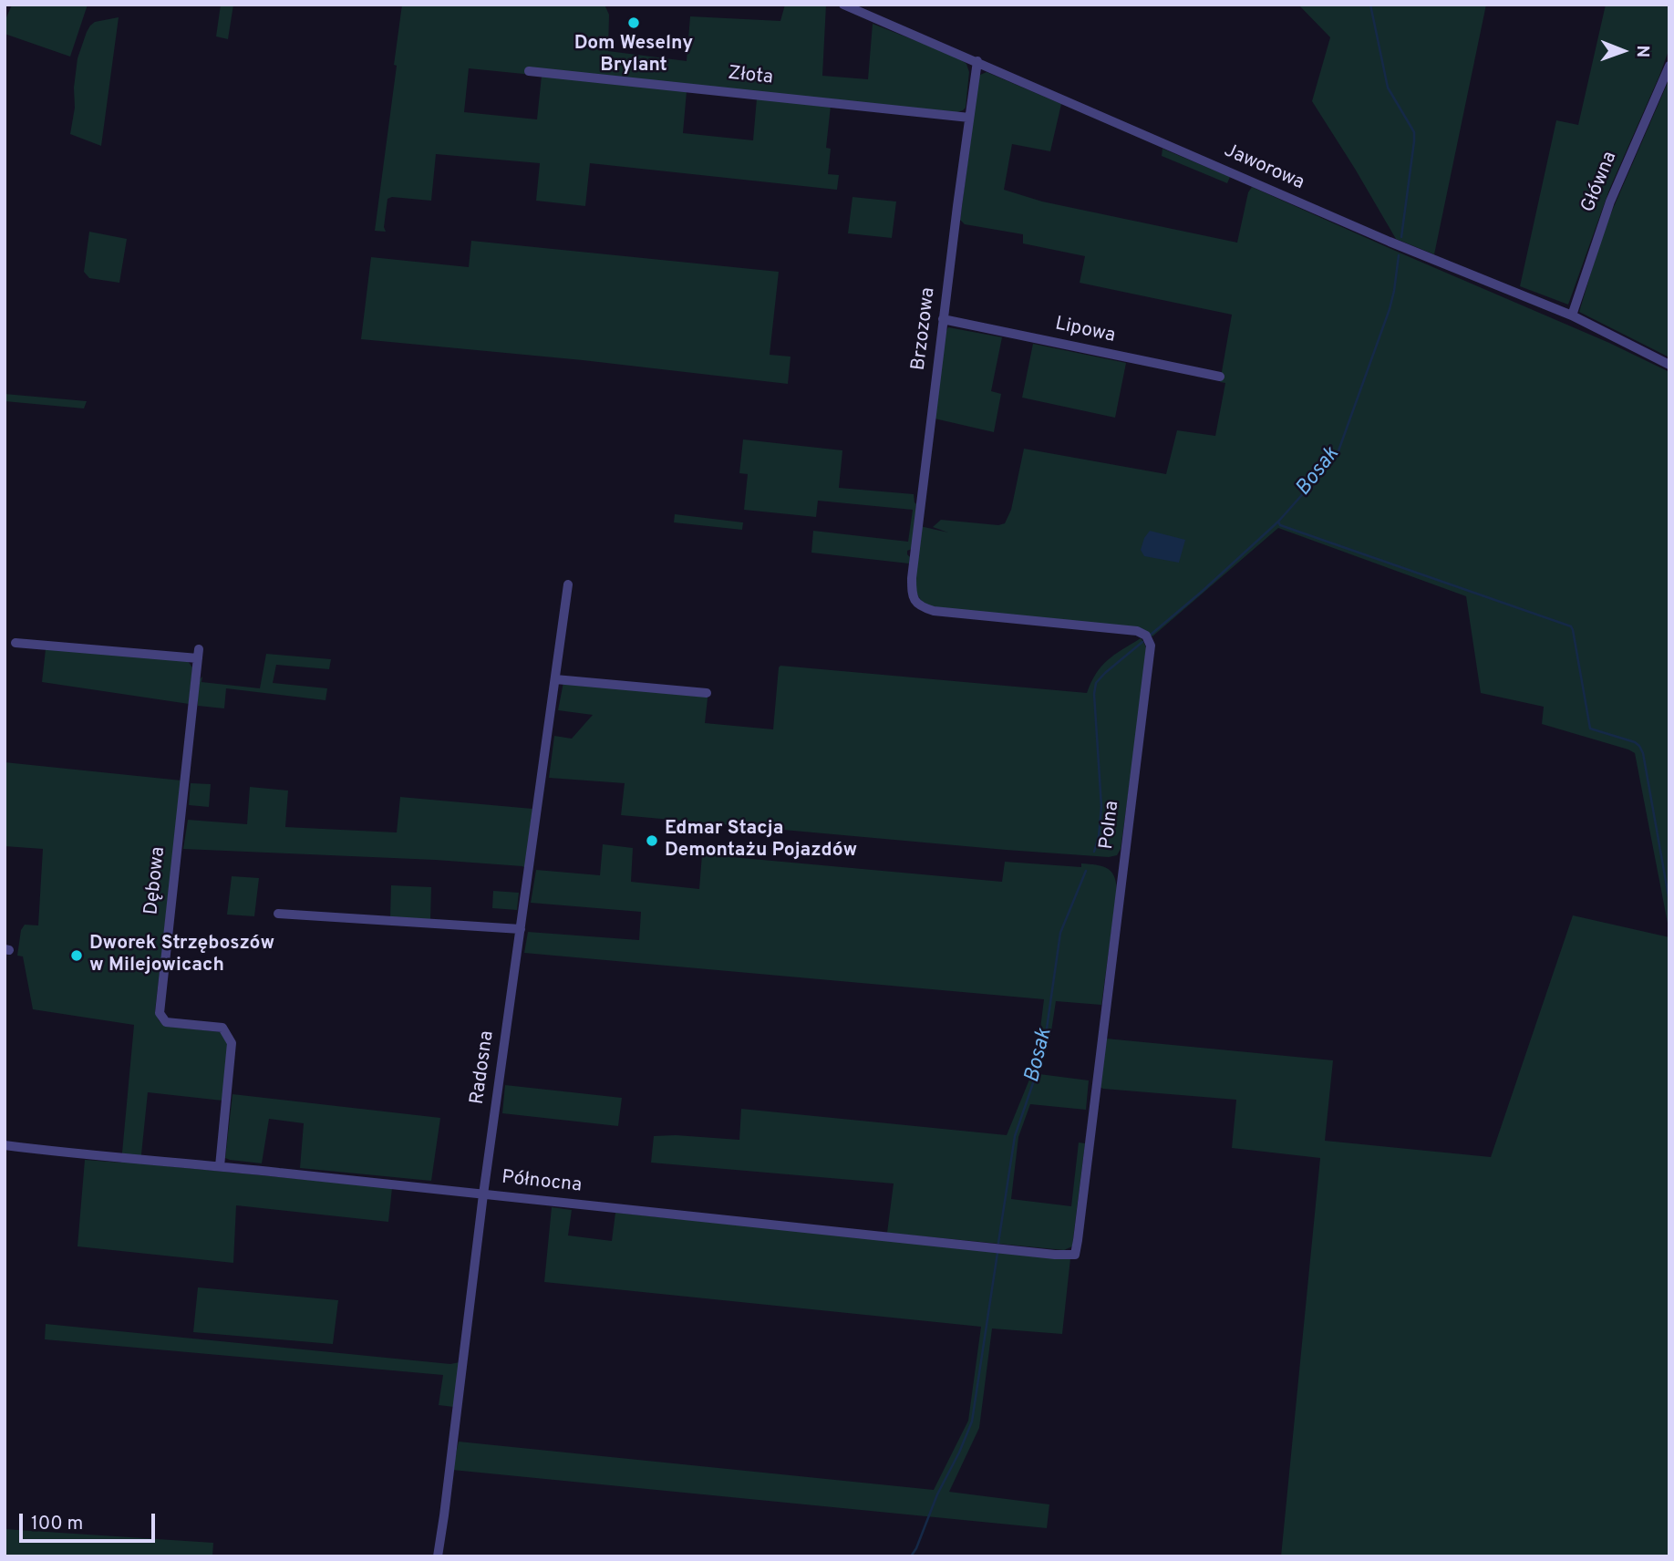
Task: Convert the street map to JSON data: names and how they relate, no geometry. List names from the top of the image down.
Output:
{
  "streets": {
    "street": [
      "Złota",
      "Jaworowa",
      "Główna",
      "Brzozowa",
      "Lipowa",
      "Polna",
      "Dębowa",
      "Radosna",
      "Północna"
    ]
  },
  "crossings": [
    ["Złota", "Brzozowa"],
    ["Jaworowa", "Główna"],
    ["Jaworowa", "Brzozowa"],
    ["Brzozowa", "Lipowa"],
    ["Brzozowa", "Polna"],
    ["Polna", "Północna"],
    ["Dębowa", "Północna"],
    ["Radosna", "Północna"]
  ],
  "water": ["Bosak"],
  "places": ["Dom Weselny Brylant", "Edmar Stacja Demontażu Pojazdów", "Dworek Strzęboszów w Milejowicach"],
  "scale_bar": "100 m",
  "north": "right"
}
